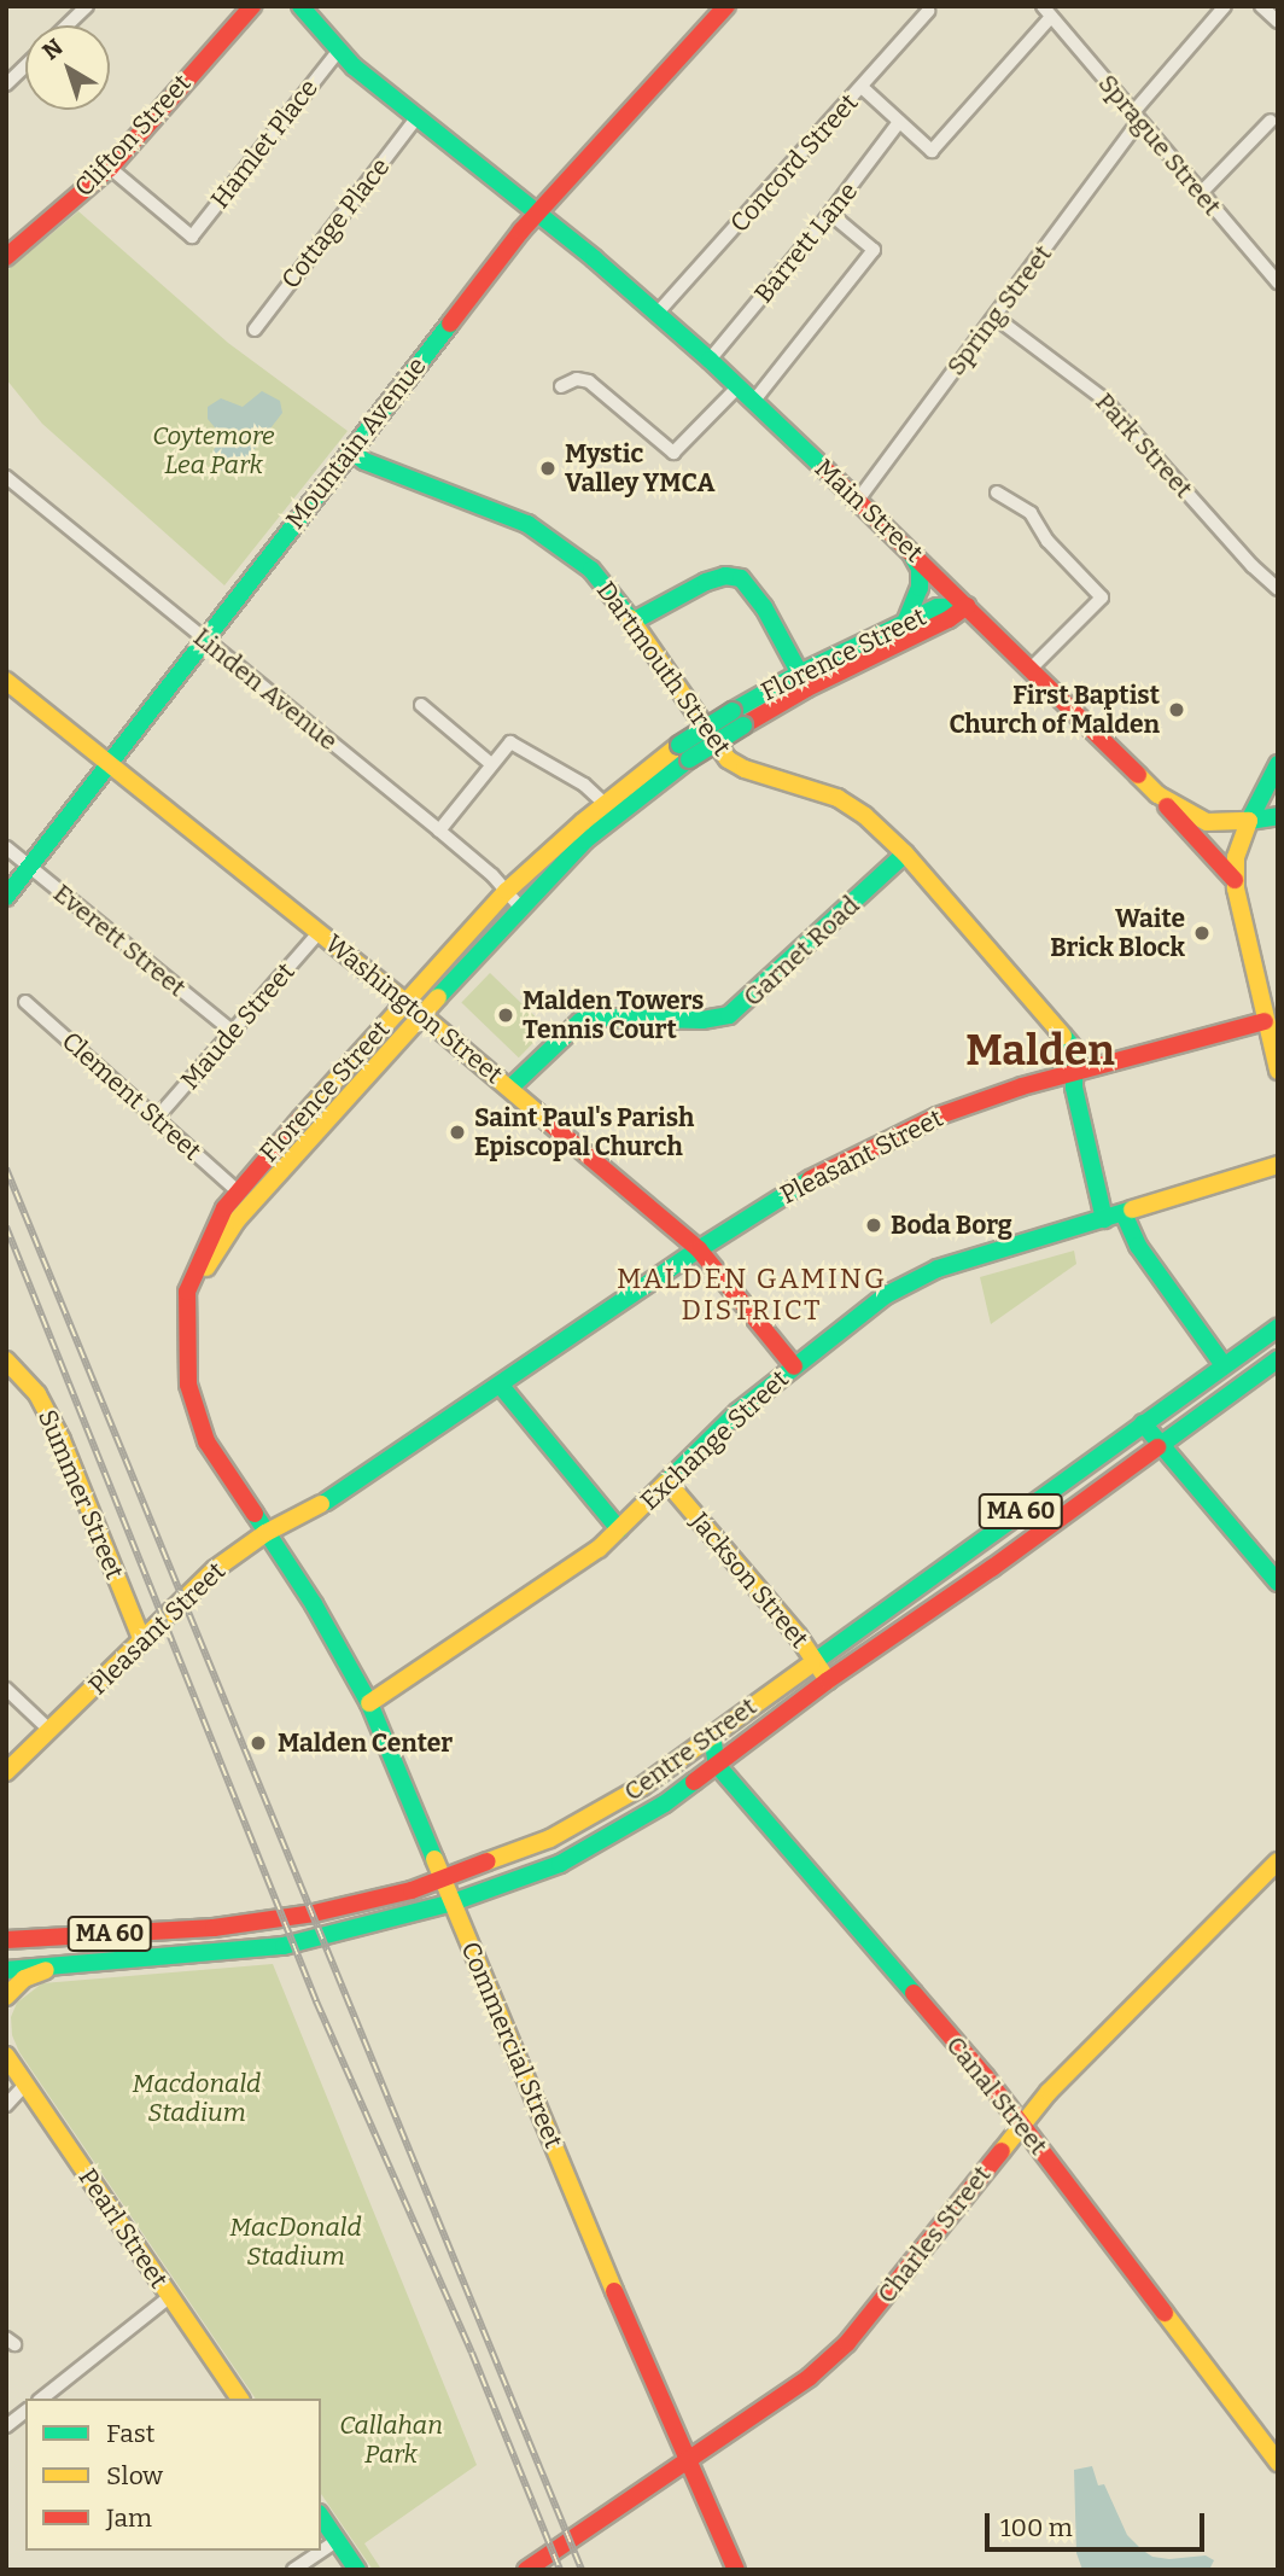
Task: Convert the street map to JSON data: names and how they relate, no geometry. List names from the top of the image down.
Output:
{
  "streets": {
    "street": [
      "Clifton Street",
      "Hamlet Place",
      "Sprague Street",
      "Concord Street",
      "Cottage Place",
      "Barrett Lane",
      "Spring Street",
      "Mountain Avenue",
      "Park Street",
      "Main Street",
      "Florence Street",
      "Dartmouth Street",
      "Linden Avenue",
      "Everett Street",
      "Garnet Road",
      "Washington Street",
      "Maude Street",
      "Clement Street",
      "Pleasant Street",
      "Exchange Street",
      "Summer Street",
      "MA 60",
      "Jackson Street",
      "Centre Street",
      "Commercial Street",
      "Canal Street",
      "Pearl Street",
      "Charles Street"
    ]
  },
  "crossings": [
    ["Clifton Street", "Hamlet Place"],
    ["Hamlet Place", "Main Street"],
    ["Sprague Street", "Spring Street"],
    ["Concord Street", "Main Street"],
    ["Cottage Place", "Main Street"],
    ["Barrett Lane", "Main Street"],
    ["Spring Street", "Park Street"],
    ["Spring Street", "Main Street"],
    ["Mountain Avenue", "Main Street"],
    ["Mountain Avenue", "Dartmouth Street"],
    ["Mountain Avenue", "Linden Avenue"],
    ["Mountain Avenue", "Everett Street"],
    ["Mountain Avenue", "Washington Street"],
    ["Main Street", "Florence Street"],
    ["Florence Street", "Linden Avenue"],
    ["Florence Street", "Washington Street"],
    ["Florence Street", "Clement Street"],
    ["Florence Street", "Pleasant Street"],
    ["Florence Street", "Commercial Street"],
    ["Dartmouth Street", "Garnet Road"],
    ["Dartmouth Street", "Pleasant Street"],
    ["Dartmouth Street", "Exchange Street"],
    ["Everett Street", "Maude Street"],
    ["Garnet Road", "Washington Street"],
    ["Washington Street", "Maude Street"],
    ["Washington Street", "Pleasant Street"],
    ["Washington Street", "Exchange Street"],
    ["Maude Street", "Clement Street"],
    ["Pleasant Street", "Summer Street"],
    ["Pleasant Street", "Commercial Street"],
    ["Exchange Street", "Jackson Street"],
    ["Exchange Street", "Commercial Street"],
    ["Jackson Street", "Centre Street"],
    ["Centre Street", "Commercial Street"],
    ["Centre Street", "Canal Street"],
    ["Commercial Street", "Charles Street"],
    ["Canal Street", "Charles Street"]
  ],
  "districts": ["Malden", "MALDEN GAMING DISTRICT"],
  "parks": [
    "Coytemore Lea Park",
    "Macdonald Stadium",
    "MacDonald Stadium",
    "Callahan Park"
  ],
  "places": [
    "Mystic Valley YMCA",
    "First Baptist Church of Malden",
    "Waite Brick Block",
    "Malden Towers Tennis Court",
    "Saint Paul's Parish Episcopal Church",
    "Boda Borg",
    "Malden Center"
  ],
  "legend": ["Fast", "Slow", "Jam"],
  "scale_bar": "100 m",
  "north": "top left"
}
